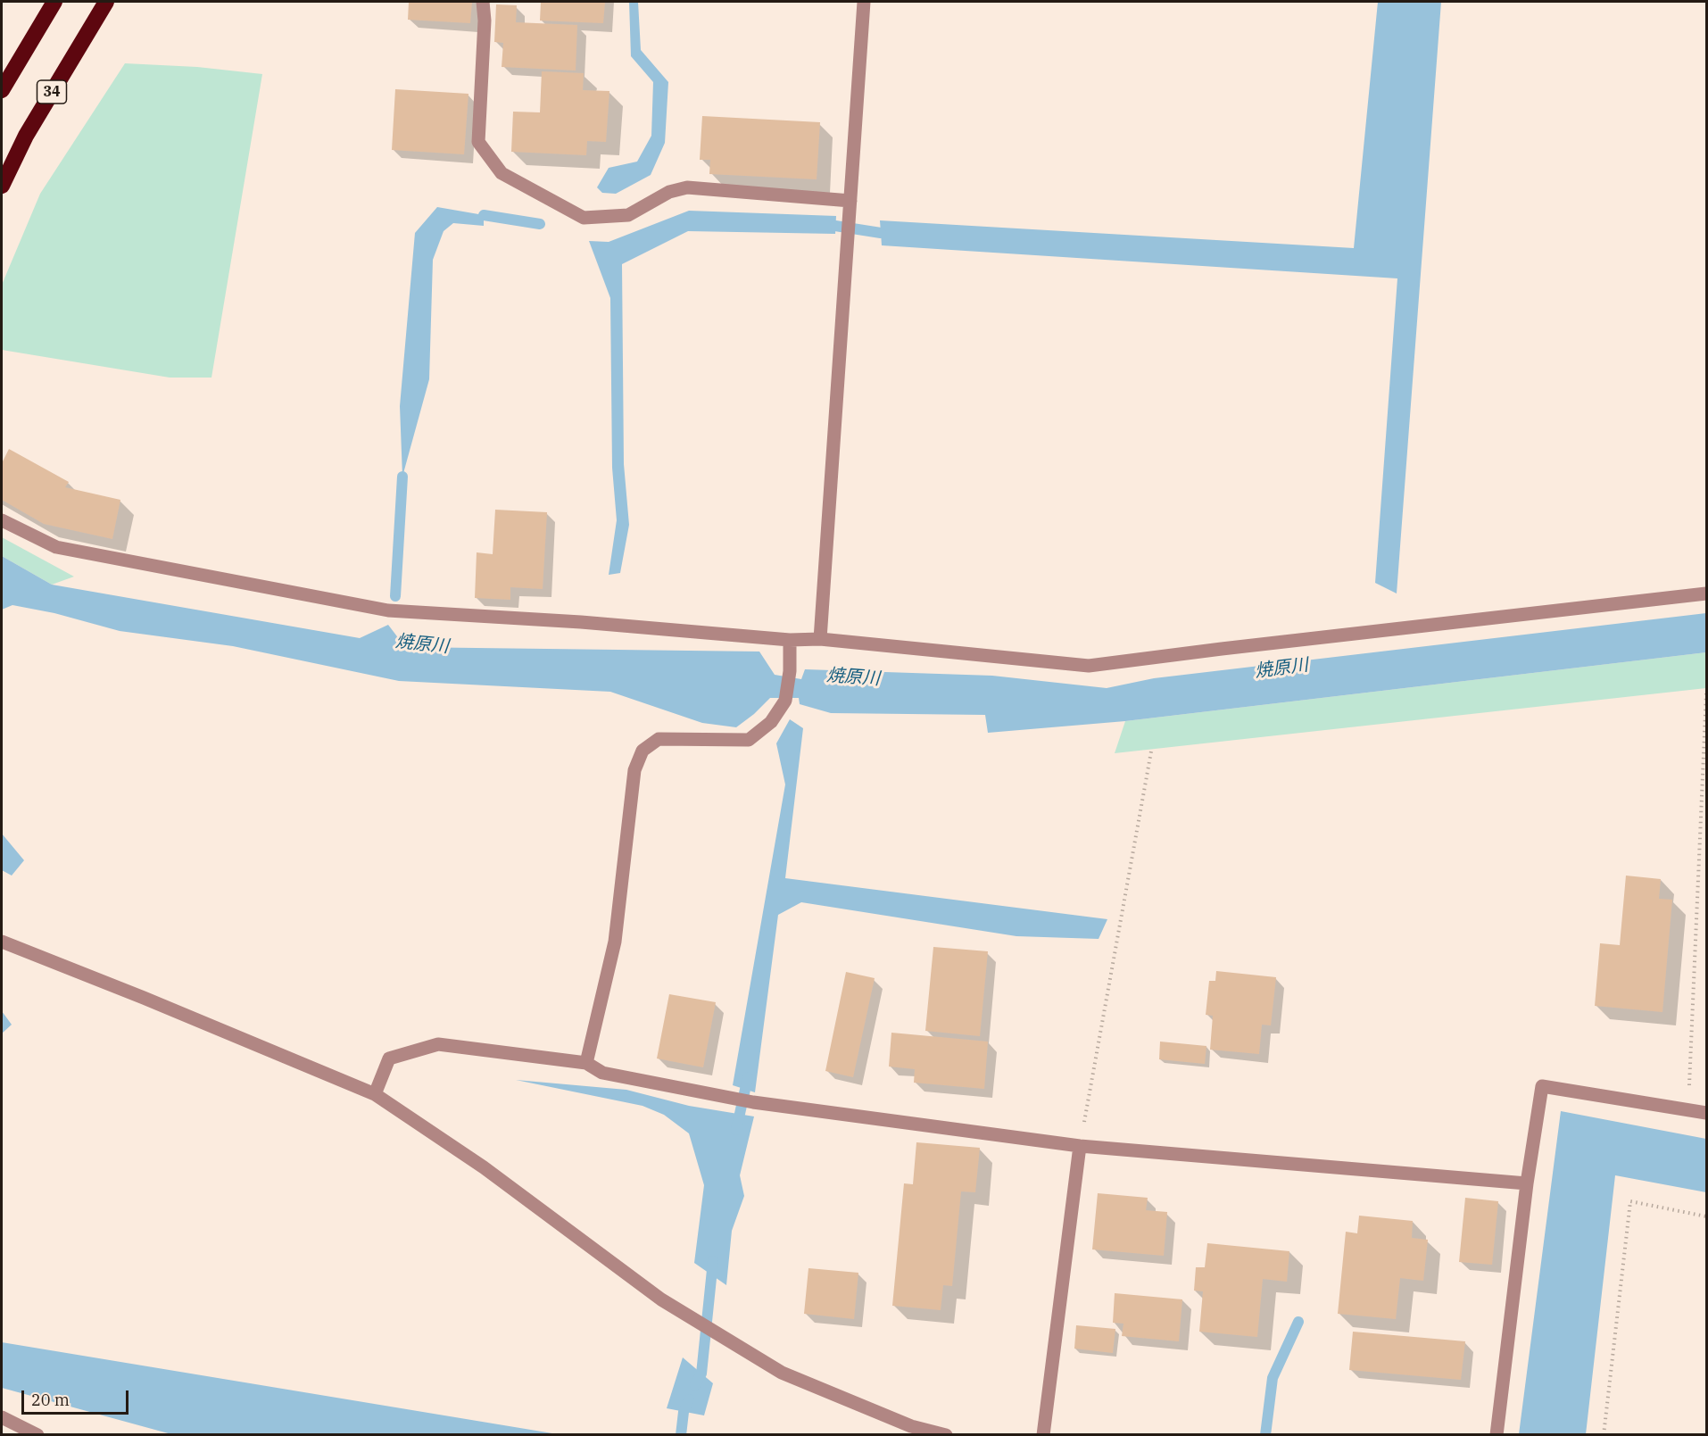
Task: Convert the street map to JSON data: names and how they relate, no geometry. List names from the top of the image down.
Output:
{
  "streets": {
    "highway": ["34"]
  },
  "water": ["焼原川"],
  "scale_bar": "20 m"
}
